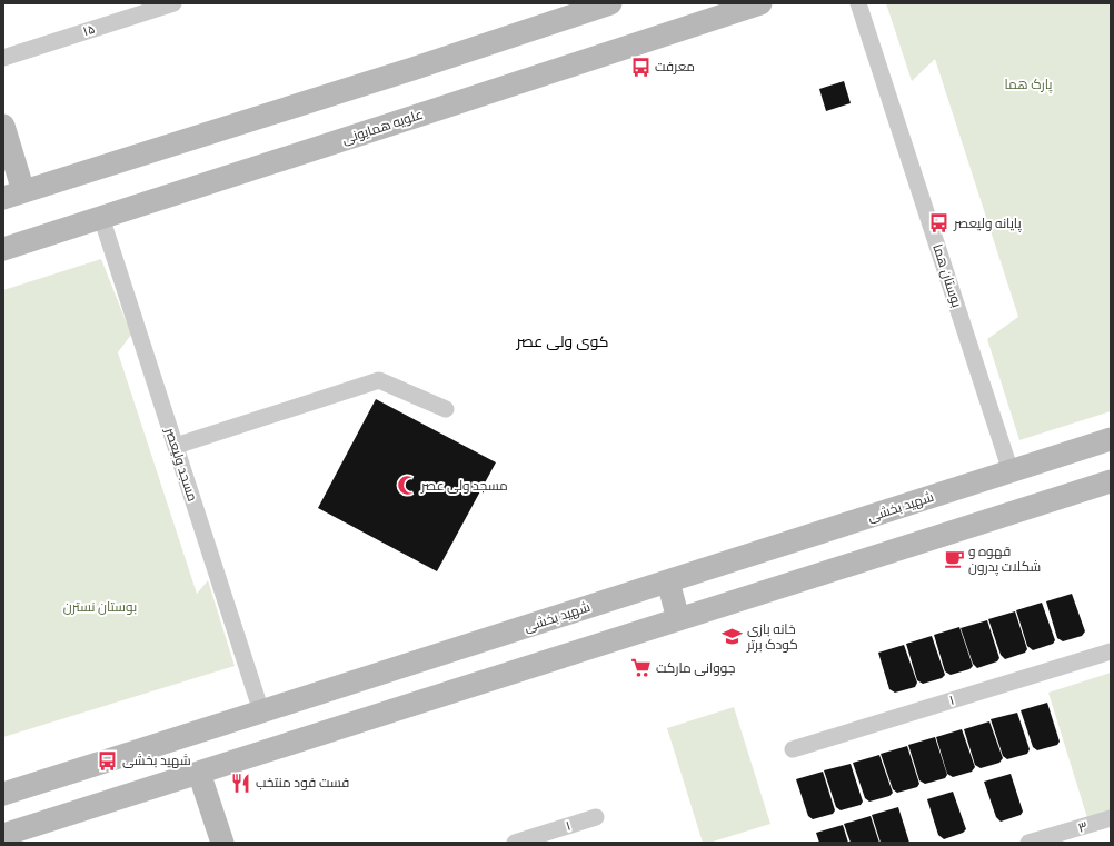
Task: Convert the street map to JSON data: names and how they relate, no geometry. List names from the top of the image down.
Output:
{
  "streets": {
    "street": [
      "۱۵",
      "علویه همایونی",
      "بوستان هما",
      "مسجد ولیعصر",
      "شهید بخشی",
      "۱",
      "۳"
    ]
  },
  "crossings": [
    ["علویه همایونی", "مسجد ولیعصر"],
    ["بوستان هما", "شهید بخشی"],
    ["مسجد ولیعصر", "شهید بخشی"]
  ],
  "districts": ["کوی ولی عصر"],
  "parks": ["پارک هما", "بوستان نسترن"],
  "places": {
    "bus stop": ["معرفت", "پایانه ولیعصر", "شهید بخشی"],
    "mosque": ["مسجد ولی عصر"],
    "cafe": ["قهوه ‌و شکلات پدرون"],
    "school or university": ["خانه بازی کودک برتر"],
    "supermarket": ["جووانی مارکت"],
    "restaurant": ["فست فود منتخب"]
  }
}
